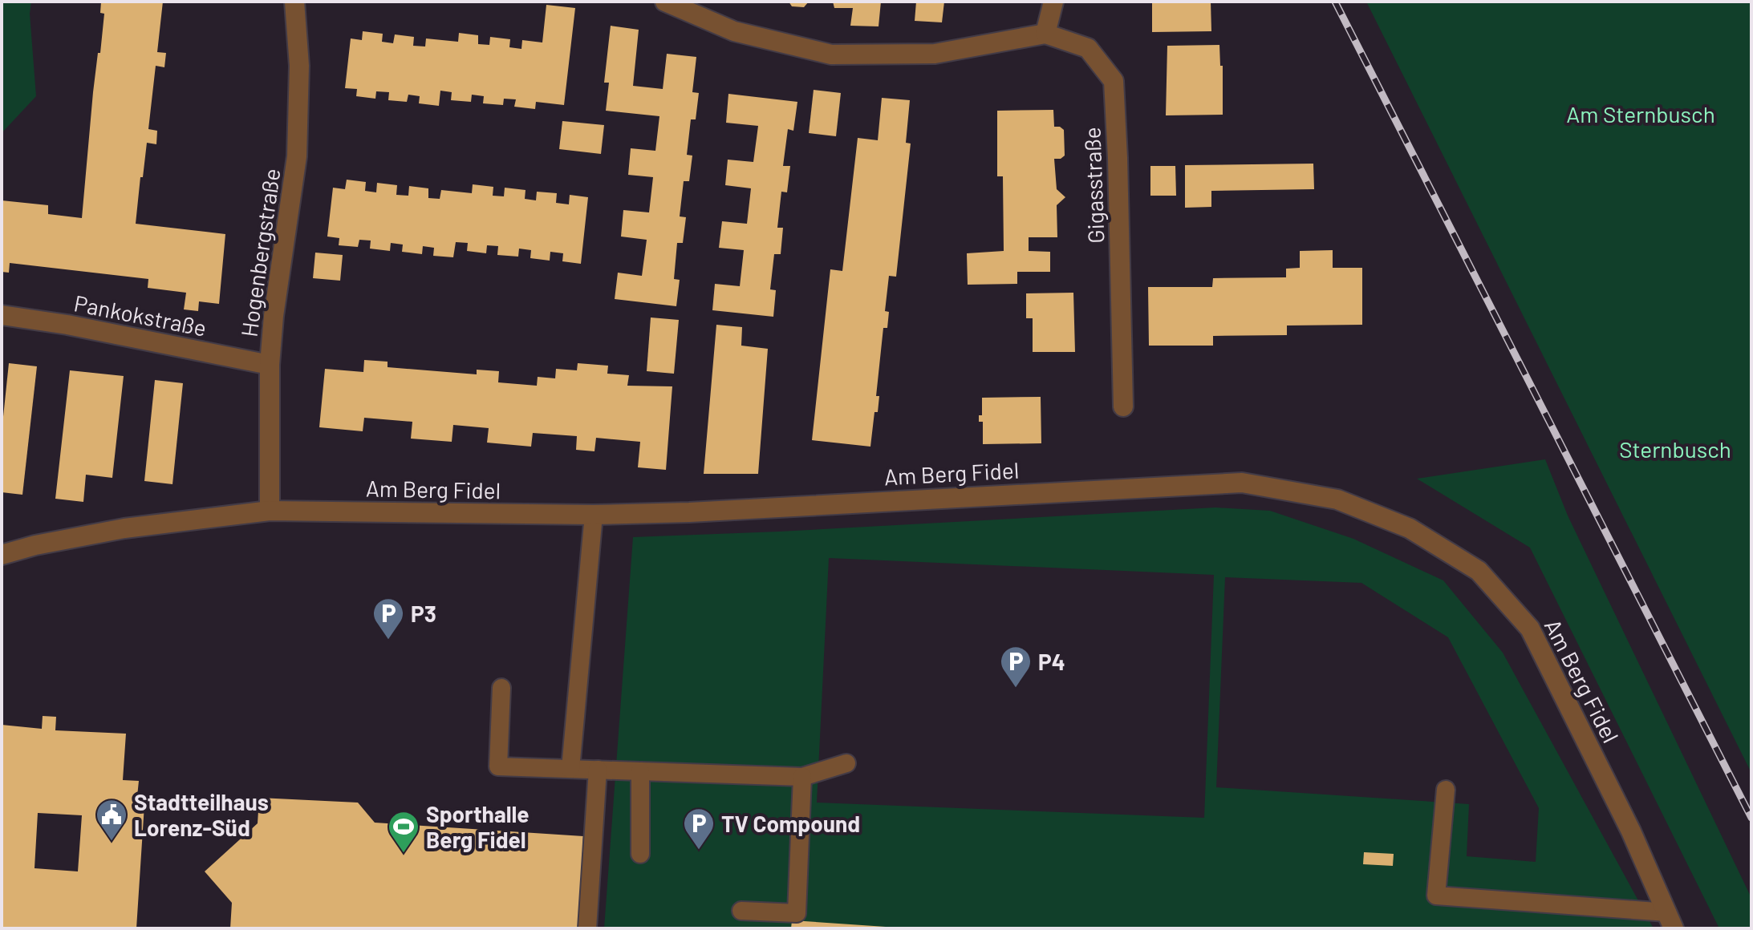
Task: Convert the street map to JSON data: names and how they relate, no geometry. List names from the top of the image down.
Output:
{
  "streets": {
    "street": [
      "Gigasstraße",
      "Hogenbergstraße",
      "Pankokstraße",
      "Am Berg Fidel"
    ]
  },
  "crossings": [
    ["Hogenbergstraße", "Pankokstraße"],
    ["Hogenbergstraße", "Am Berg Fidel"]
  ],
  "parks": ["Am Sternbusch", "Sternbusch"],
  "places": {
    "parking": ["P3", "P4", "TV Compound"],
    "public building": ["Stadtteilhaus Lorenz-Süd"],
    "sports": ["Sporthalle Berg Fidel"]
  }
}
